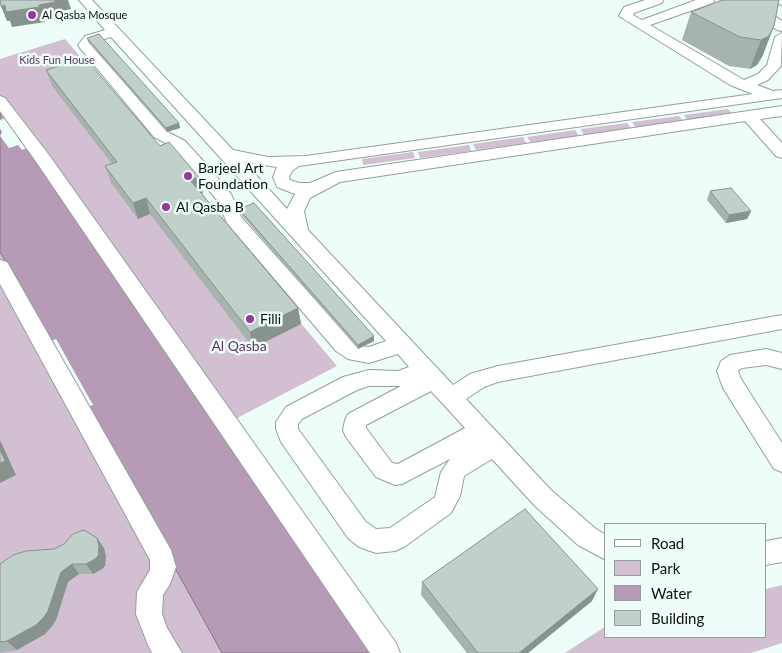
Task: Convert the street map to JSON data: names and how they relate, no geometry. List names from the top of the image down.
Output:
{
  "parks": ["Kids Fun House", "Al Qasba"],
  "places": [
    "Al Qasba Mosque",
    "Barjeel Art Foundation",
    "Al Qasba B",
    "Filli"
  ],
  "legend": [
    "Road",
    "Park",
    "Water",
    "Building"
  ]
}
